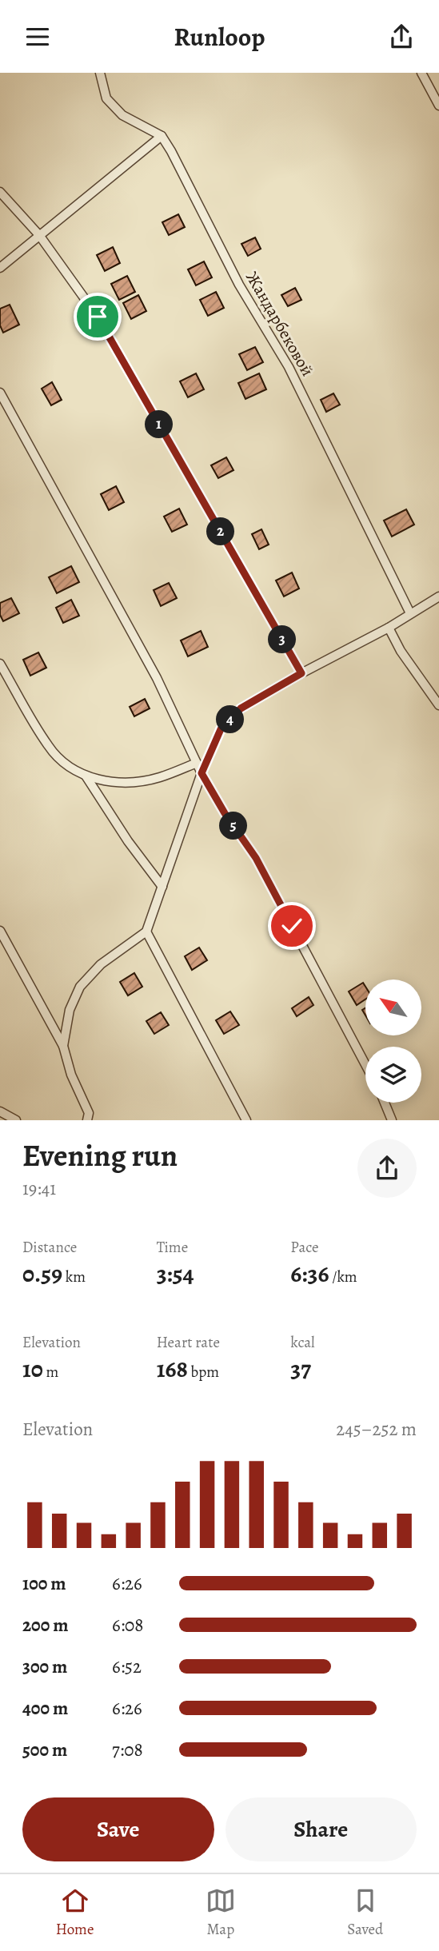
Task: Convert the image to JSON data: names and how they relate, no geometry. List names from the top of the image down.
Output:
{
  "streets": {
    "street": ["Жандарбековой"]
  },
  "north": "top left",
  "page": {
    "header": "Runloop",
    "pins": [
      "1",
      "2",
      "3",
      "4",
      "5"
    ],
    "heading": ["Evening run", "19:41"],
    "stats": [
      ["Distance", "0.59 km"],
      ["Time", "3:54"],
      ["Pace", "6:36 /km"],
      ["Elevation", "10 m"],
      ["Heart rate", "168 bpm"],
      ["kcal", "37"]
    ],
    "chart": ["Elevation", "245–252 m"],
    "list": [
      {
        "name": "100 m",
        "note": "6:26"
      },
      {
        "name": "200 m",
        "note": "6:08"
      },
      {
        "name": "300 m",
        "note": "6:52"
      },
      {
        "name": "400 m",
        "note": "6:26"
      },
      {
        "name": "500 m",
        "note": "7:08"
      }
    ],
    "buttons": ["Save", "Share"],
    "tabs": ["Home", "Map", "Saved"]
  }
}
